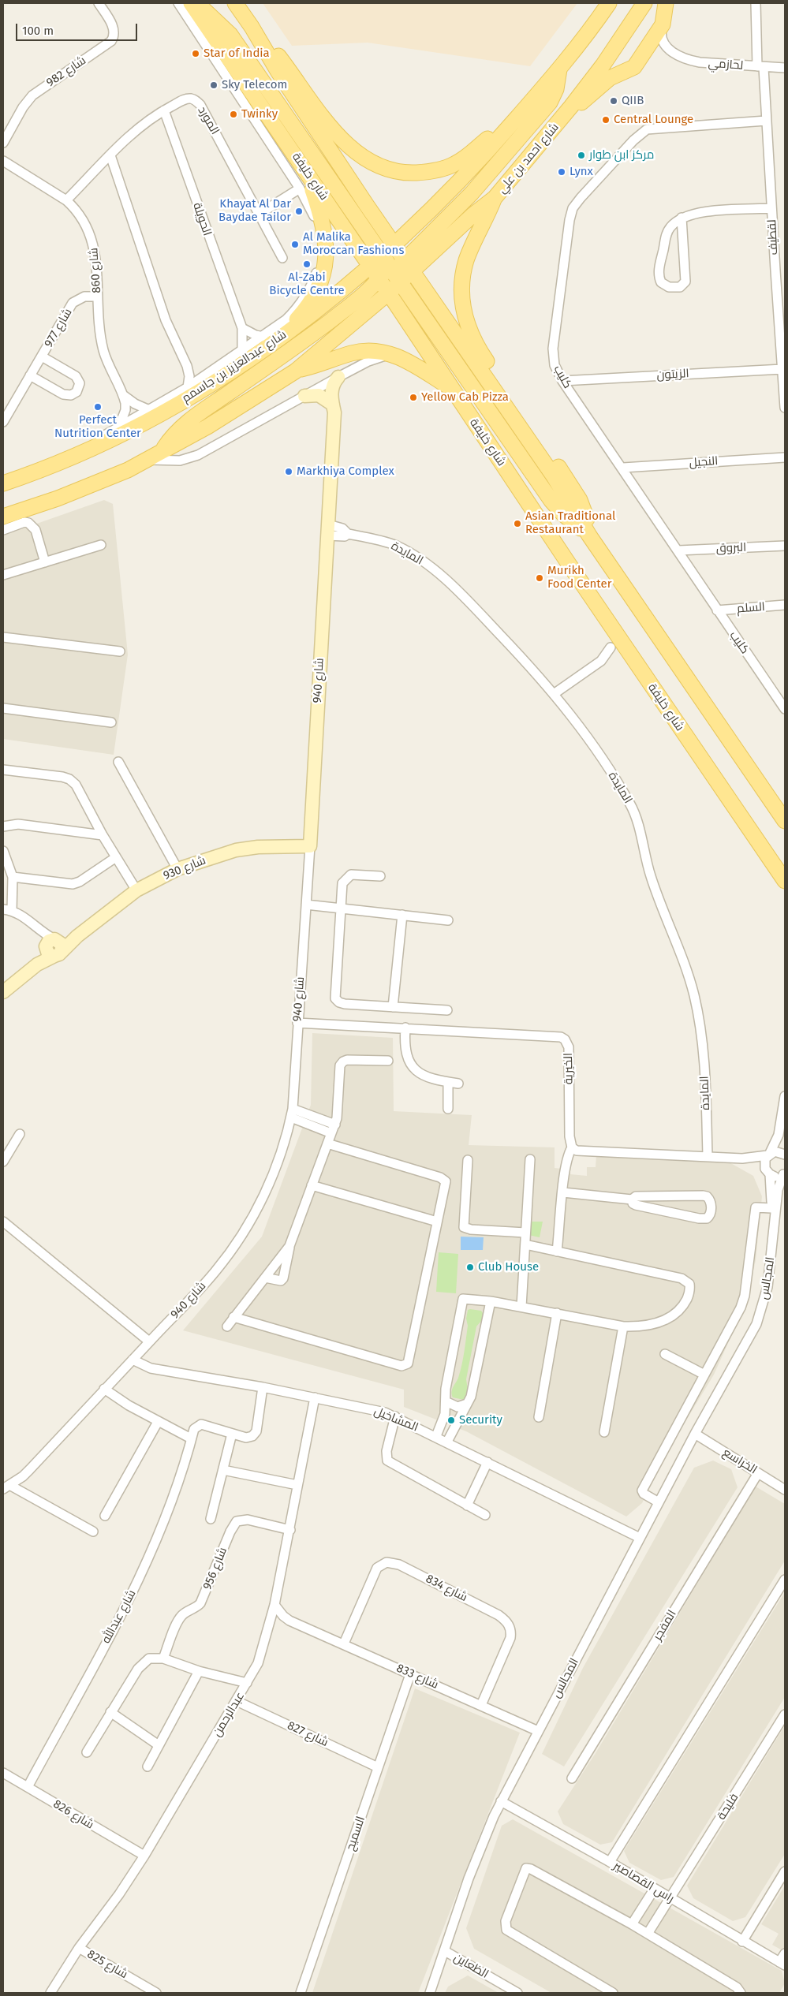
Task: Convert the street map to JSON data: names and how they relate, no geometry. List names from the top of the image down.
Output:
{
  "streets": {
    "main road": ["شارع احمد بن علي", "شارع خليفة", "شارع عبدالعزيز بن جاسمم"],
    "street": [
      "لحازمي",
      "شارع 982",
      "المورد",
      "الحويلة",
      "لقطيف",
      "شارع 860",
      "شارع 977",
      "الزيتون",
      "كليب",
      "النجيل",
      "البروق",
      "المايدة",
      "السلم",
      "شارع 940",
      "شارع 930",
      "الخيرية",
      "المجالس",
      "المشاخيل",
      "الخراسع",
      "شارع 956",
      "شارع 834",
      "شارع عبدالله",
      "المفجر",
      "شارع 833",
      "عبدالرحمن",
      "شارع 827",
      "فليحة",
      "شارع 826",
      "السميح",
      "راس القصاصير",
      "شارع 825",
      "الظعاين"
    ]
  },
  "crossings": [
    ["لحازمي", "لقطيف"],
    ["المورد", "الحويلة"],
    ["المورد", "شارع 860"],
    ["شارع احمد بن علي", "شارع خليفة"],
    ["شارع خليفة", "شارع عبدالعزيز بن جاسمم"],
    ["الحويلة", "شارع عبدالعزيز بن جاسمم"],
    ["لقطيف", "الزيتون"],
    ["لقطيف", "كليب"],
    ["شارع 860", "شارع 977"],
    ["شارع 860", "شارع عبدالعزيز بن جاسمم"],
    ["الزيتون", "كليب"],
    ["كليب", "النجيل"],
    ["كليب", "البروق"],
    ["كليب", "السلم"],
    ["المايدة", "شارع 940"],
    ["شارع 940", "شارع 930"],
    ["شارع 940", "الخيرية"],
    ["شارع 940", "المشاخيل"],
    ["المجالس", "المشاخيل"],
    ["المجالس", "الخراسع"],
    ["المجالس", "شارع 833"],
    ["المجالس", "راس القصاصير"],
    ["المجالس", "الظعاين"],
    ["المشاخيل", "شارع عبدالله"],
    ["المشاخيل", "عبدالرحمن"],
    ["الخراسع", "المفجر"],
    ["شارع 956", "عبدالرحمن"],
    ["شارع 834", "شارع 833"],
    ["شارع عبدالله", "شارع 826"],
    ["شارع 833", "عبدالرحمن"],
    ["شارع 833", "السميح"],
    ["عبدالرحمن", "شارع 827"],
    ["عبدالرحمن", "شارع 826"],
    ["عبدالرحمن", "شارع 825"],
    ["شارع 827", "السميح"],
    ["فليحة", "راس القصاصير"]
  ],
  "places": [
    "Star of India",
    "Sky Telecom",
    "QIIB",
    "Twinky",
    "Central Lounge",
    "مركز ابن طوار",
    "Lynx",
    "Khayat Al Dar Baydae Tailor",
    "Al Malika Moroccan Fashions",
    "Al-Zabi Bicycle Centre",
    "Yellow Cab Pizza",
    "Perfect Nutrition Center",
    "Markhiya Complex",
    "Asian Traditional Restaurant",
    "Murikh Food Center",
    "Club House",
    "Security"
  ],
  "scale_bar": "100 m"
}
